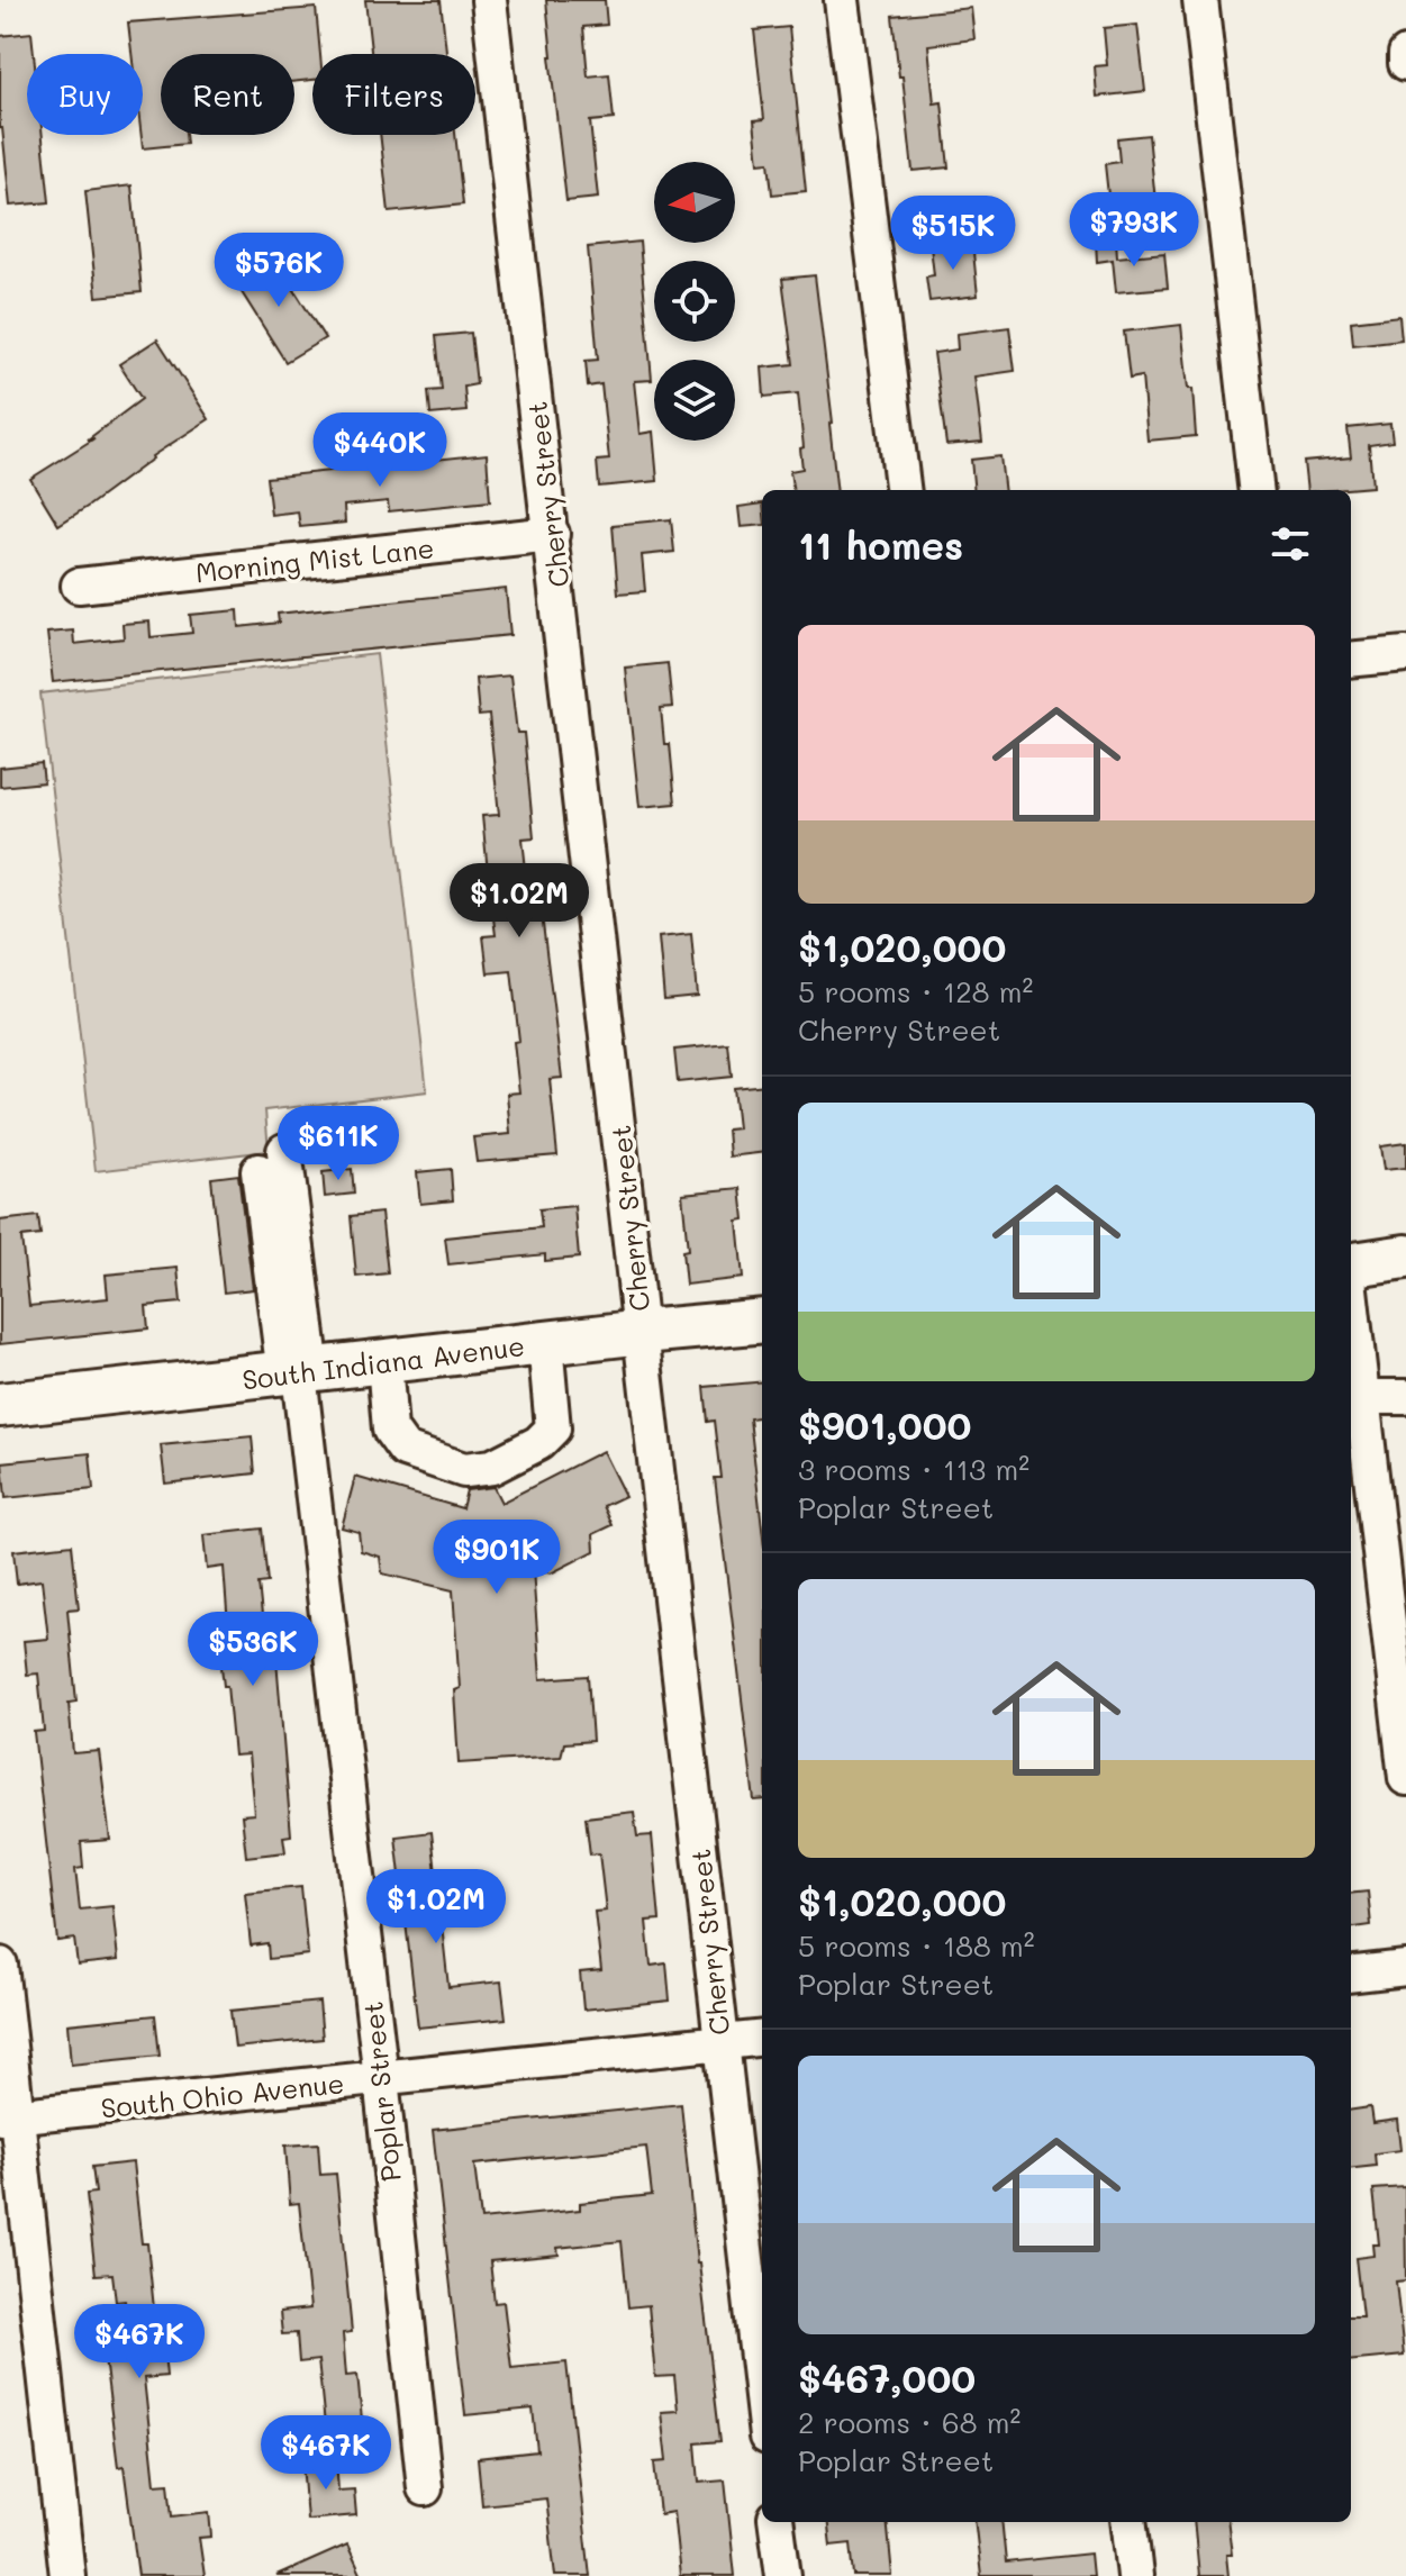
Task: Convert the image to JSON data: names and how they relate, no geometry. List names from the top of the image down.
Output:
{
  "streets": {
    "main road": ["South Indiana Avenue"],
    "street": [
      "Cherry Street",
      "Morning Mist Lane",
      "Poplar Street",
      "South Ohio Avenue"
    ]
  },
  "crossings": [
    ["Cherry Street", "Morning Mist Lane"],
    ["Cherry Street", "South Indiana Avenue"],
    ["Cherry Street", "South Ohio Avenue"],
    ["South Indiana Avenue", "Poplar Street"],
    ["Poplar Street", "South Ohio Avenue"]
  ],
  "north": "left",
  "page": {
    "chip": ["Buy", "Rent", "Filters"],
    "price": [
      "$793K",
      "$515K",
      "$576K",
      "$440K",
      "$1.02M",
      "$611K",
      "$901K",
      "$536K",
      "$1.02M",
      "$467K",
      "$467K"
    ],
    "heading": "11 homes",
    "list": [
      {
        "name": "$1,020,000",
        "note": "5 rooms · 128 m² · Cherry Street"
      },
      {
        "name": "$901,000",
        "note": "3 rooms · 113 m² · Poplar Street"
      },
      {
        "name": "$1,020,000",
        "note": "5 rooms · 188 m² · Poplar Street"
      },
      {
        "name": "$467,000",
        "note": "2 rooms · 68 m² · Poplar Street"
      }
    ]
  }
}
